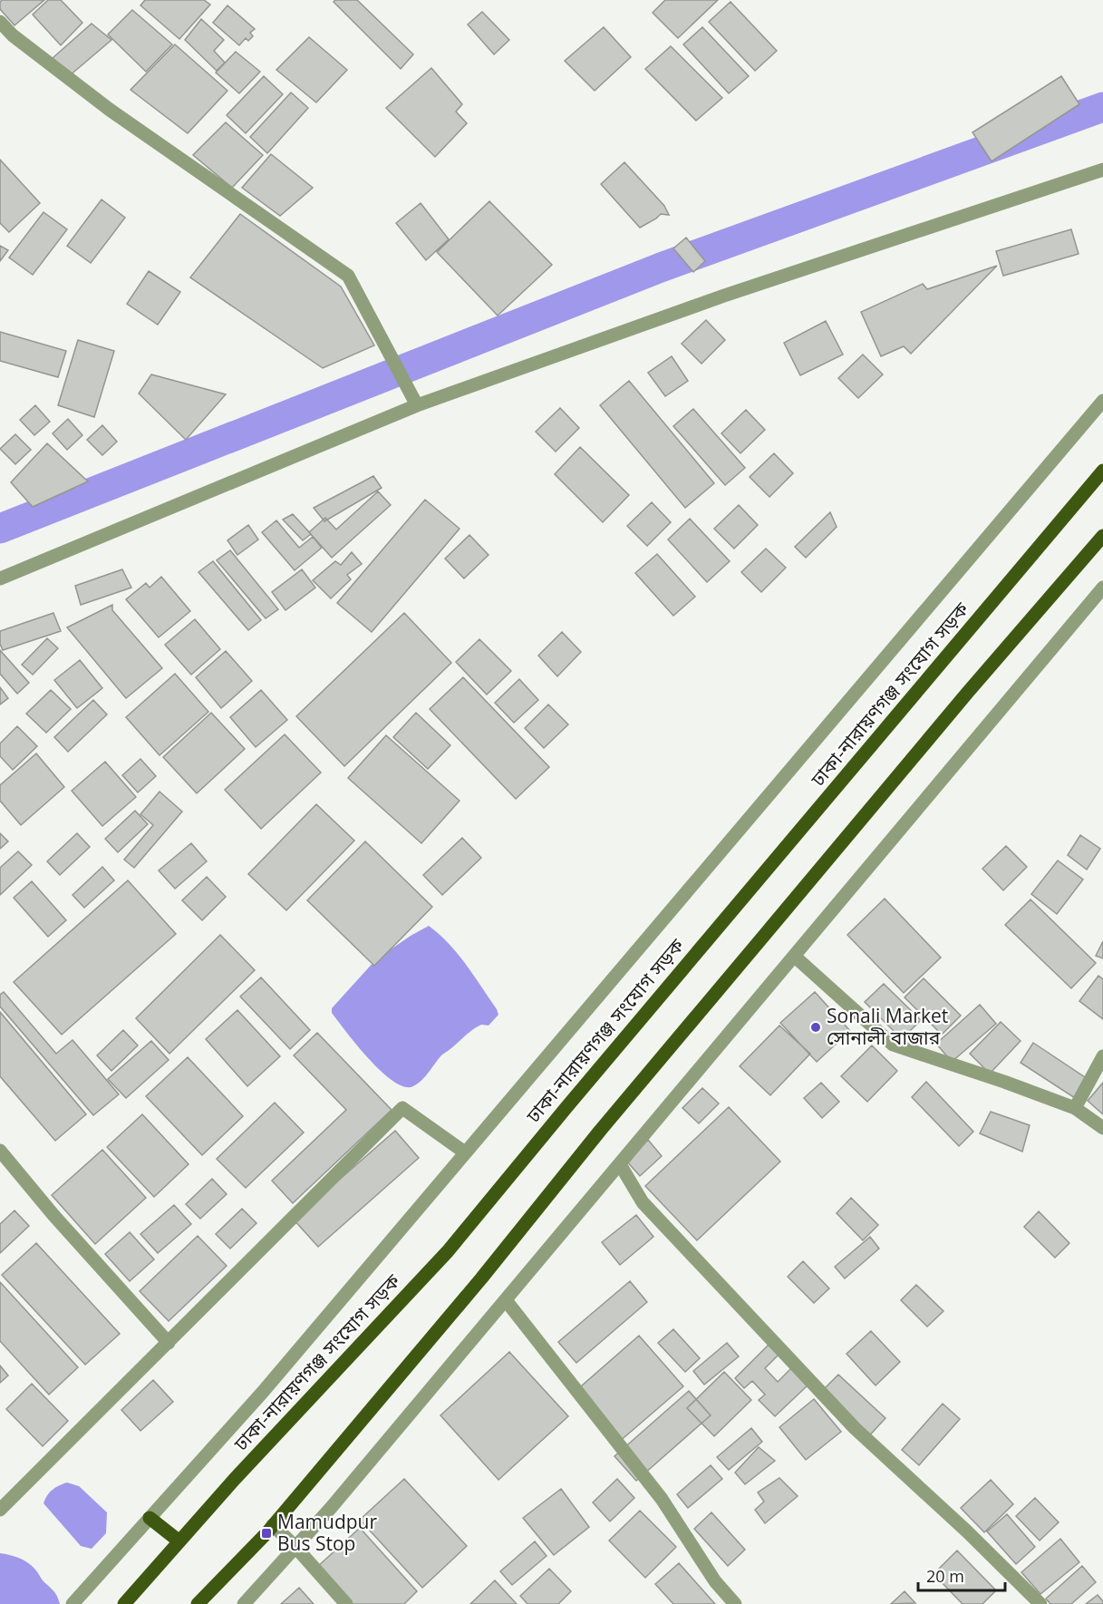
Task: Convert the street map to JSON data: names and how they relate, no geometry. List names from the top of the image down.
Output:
{
  "streets": {
    "main road": ["ঢাকা-নারায়ণগঞ্জ সংযোগ সড়ক"]
  },
  "places": {
    "other": ["Sonali Market সোনালী বাজার"],
    "transit": ["Mamudpur Bus Stop"]
  },
  "scale_bar": "20 m"
}
